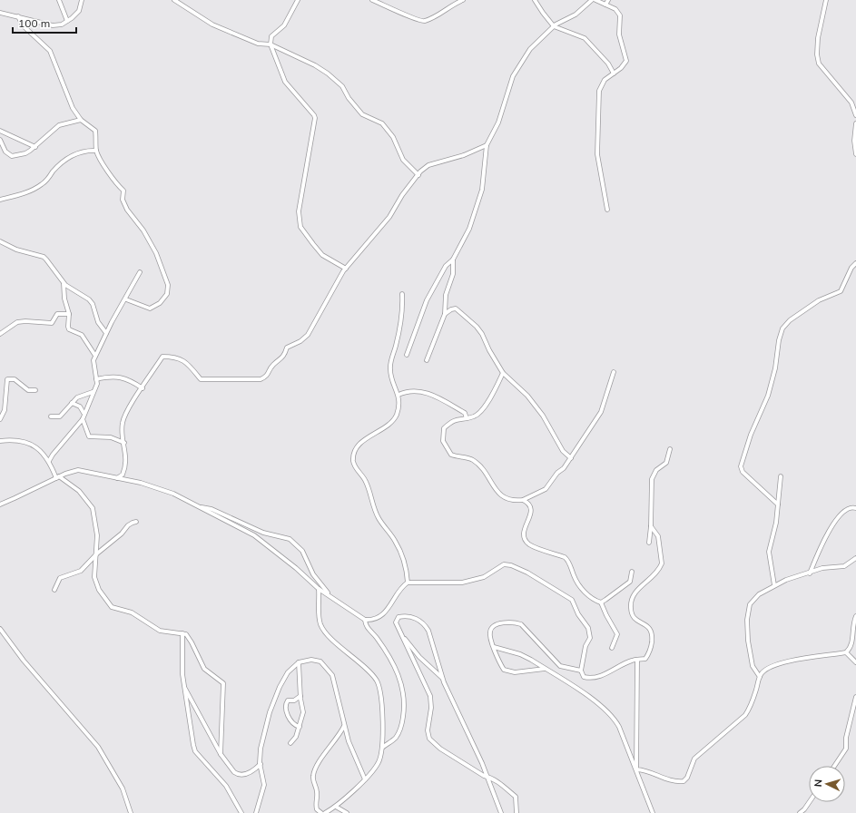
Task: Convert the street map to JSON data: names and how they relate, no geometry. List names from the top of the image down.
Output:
{
  "scale_bar": "100 m",
  "north": "left"
}
